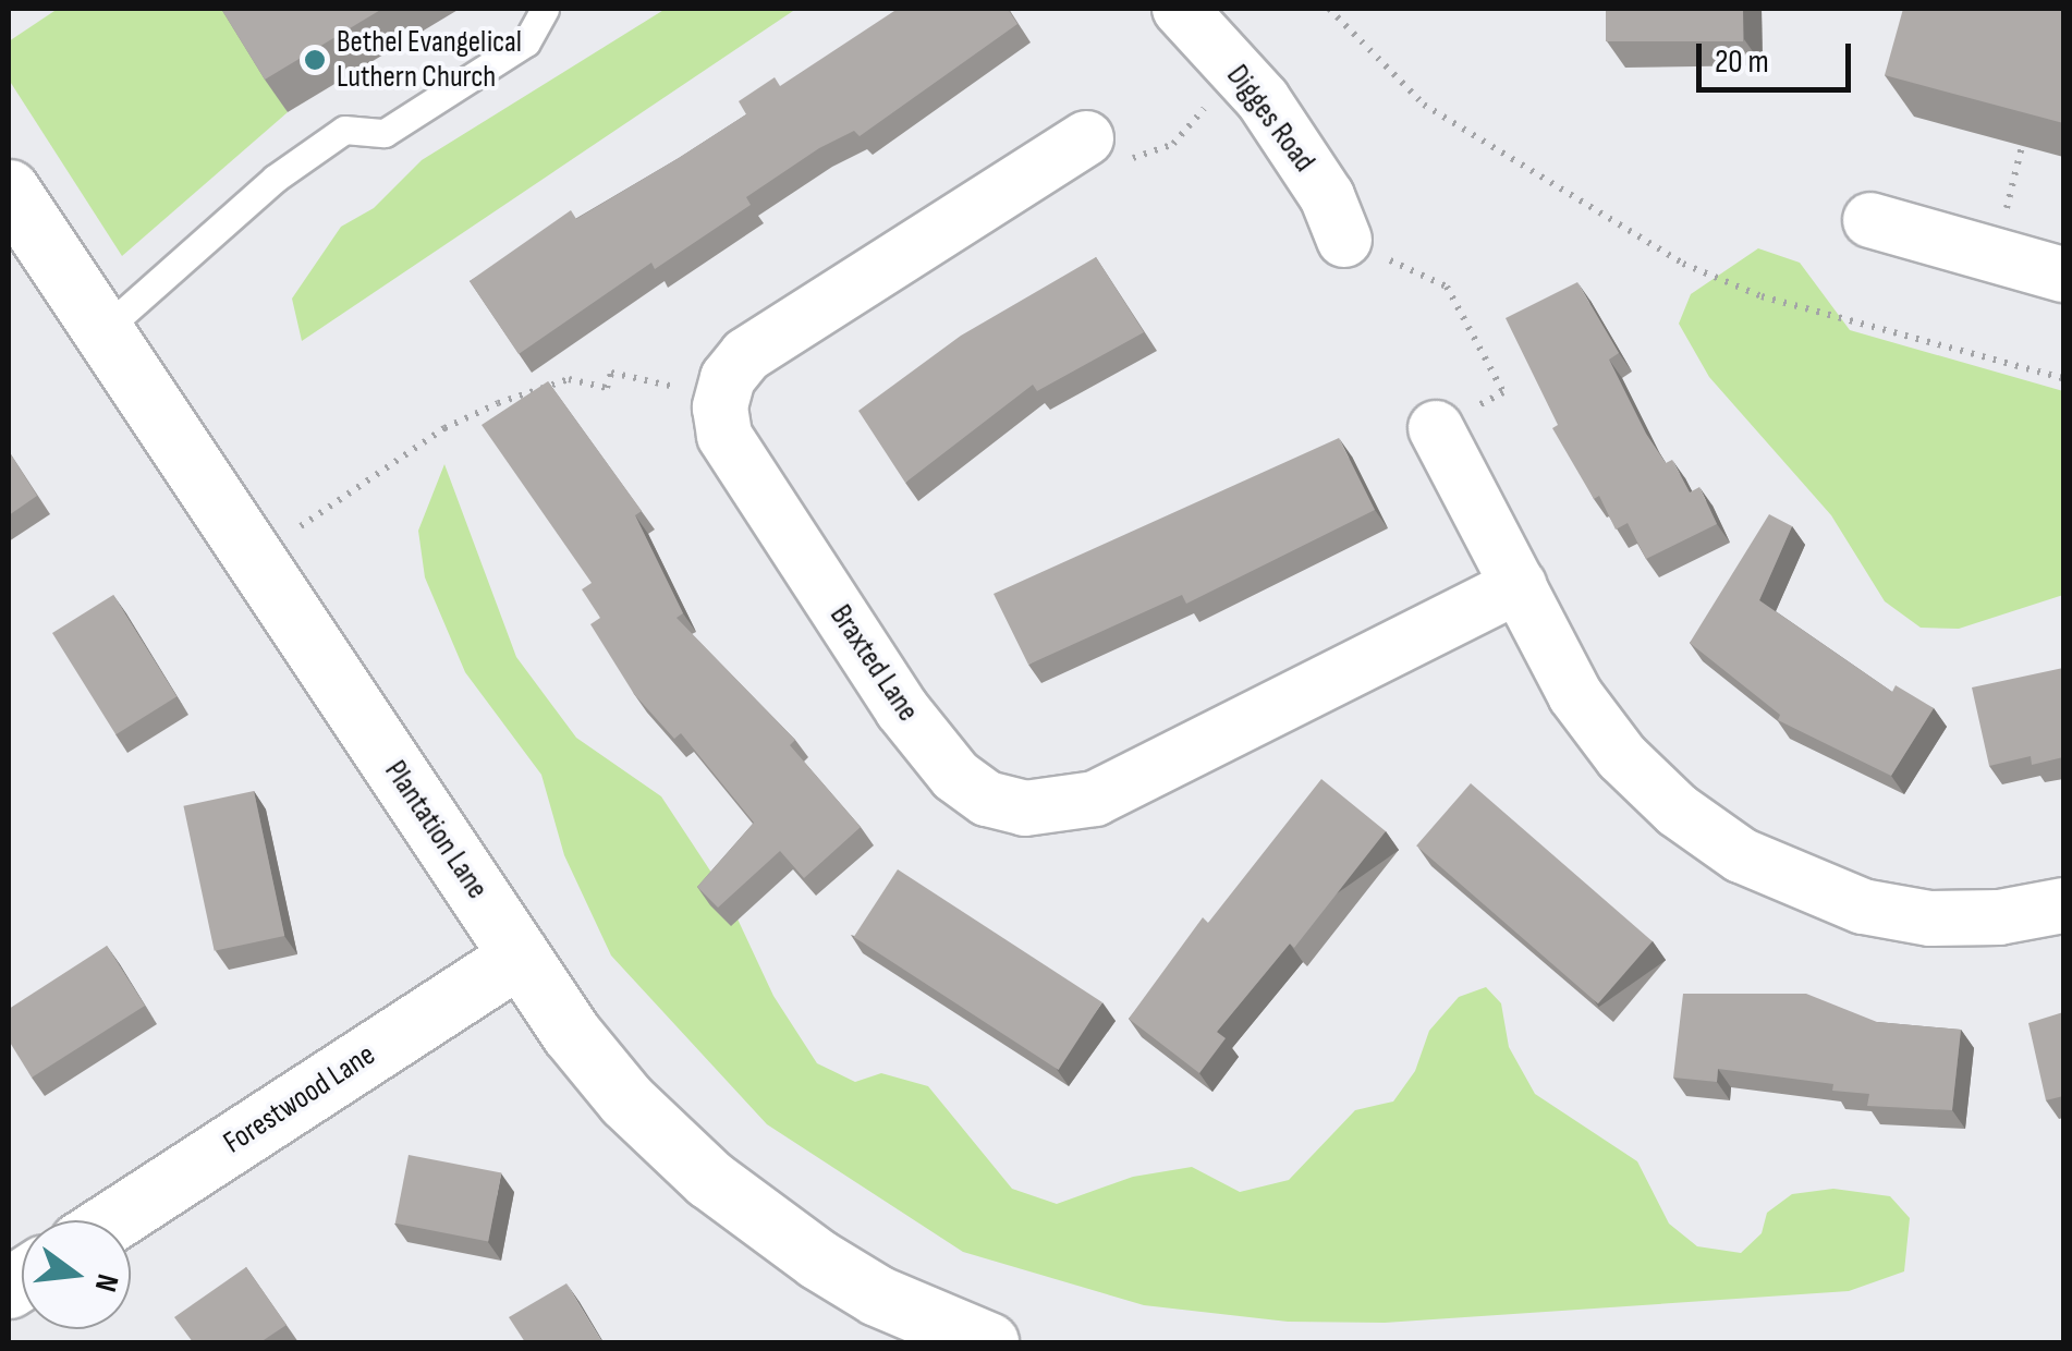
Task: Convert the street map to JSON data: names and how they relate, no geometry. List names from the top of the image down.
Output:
{
  "streets": {
    "street": [
      "Digges Road",
      "Braxted Lane",
      "Plantation Lane",
      "Forestwood Lane"
    ]
  },
  "crossings": [
    ["Plantation Lane", "Forestwood Lane"]
  ],
  "places": ["Bethel Evangelical Luthern Church"],
  "scale_bar": "20 m",
  "north": "right"
}
